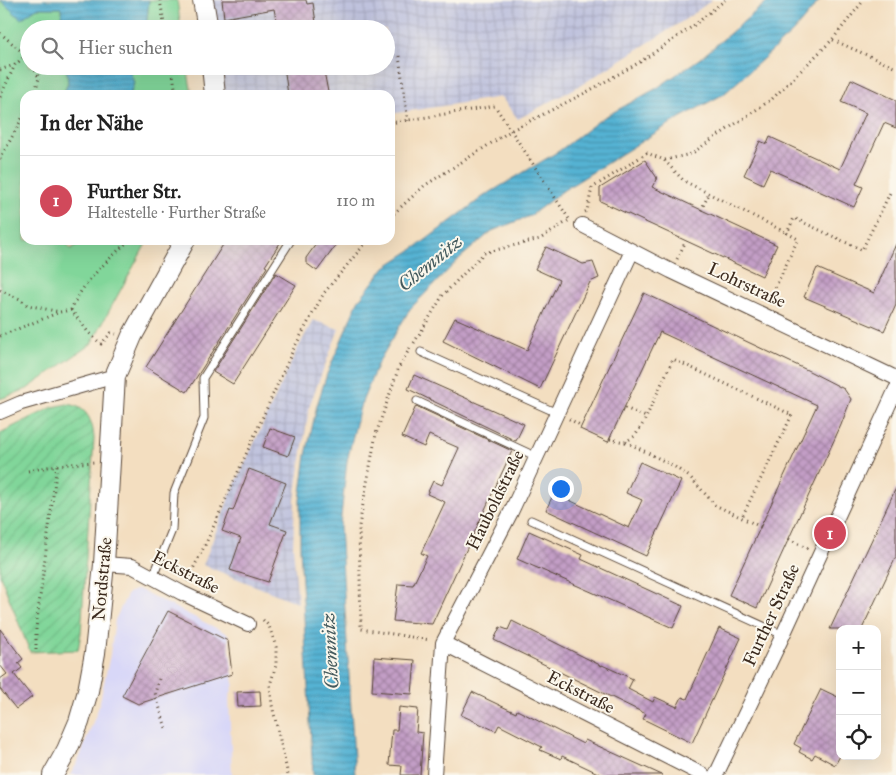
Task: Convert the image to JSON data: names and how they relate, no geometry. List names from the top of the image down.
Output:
{
  "streets": {
    "main road": ["Nordstraße"],
    "street": [
      "Lohrstraße",
      "Hauboldstraße",
      "Eckstraße",
      "Further Straße"
    ]
  },
  "crossings": [
    ["Lohrstraße", "Hauboldstraße"],
    ["Hauboldstraße", "Eckstraße"],
    ["Eckstraße", "Nordstraße"]
  ],
  "water": ["Chemnitz"],
  "page": {
    "search": "Hier suchen",
    "heading": "In der Nähe",
    "list": [
      {
        "mark": "1",
        "name": "Further Str.",
        "note": "Haltestelle · Further Straße",
        "value": "110 m"
      }
    ],
    "pins": "1",
    "map_buttons": ["+", "−"]
  }
}
